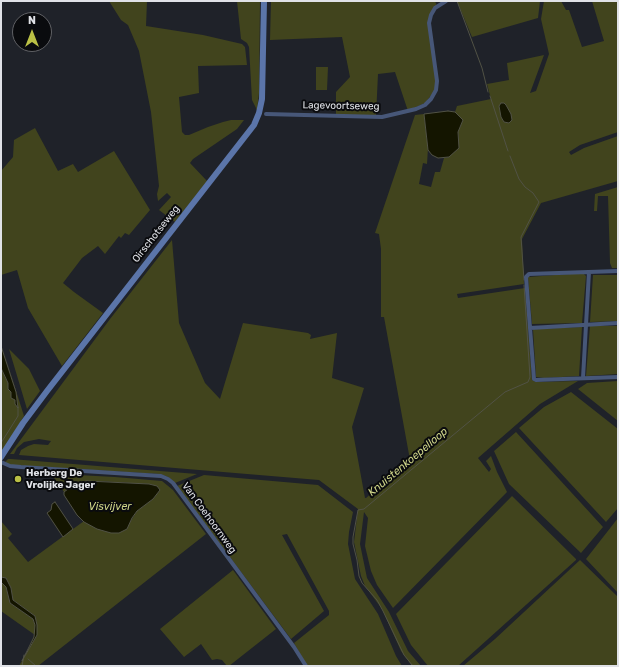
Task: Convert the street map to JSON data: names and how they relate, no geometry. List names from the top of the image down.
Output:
{
  "streets": {
    "street": ["Lagevoortseweg", "Oirschotseweg", "Van Coehoornweg"]
  },
  "crossings": [
    ["Lagevoortseweg", "Oirschotseweg"]
  ],
  "water": ["Knuistenkoepelloop", "Visvijver"],
  "places": ["Herberg De Vrolijke Jager"],
  "north": "top"
}
